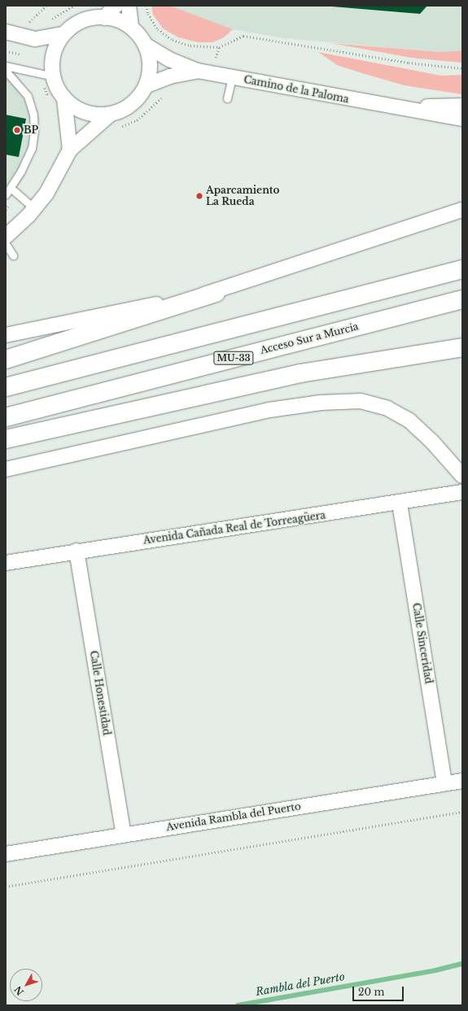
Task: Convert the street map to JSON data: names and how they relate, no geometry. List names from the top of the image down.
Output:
{
  "streets": {
    "highway": ["Acceso Sur a Murcia", "MU-33"],
    "street": [
      "Camino de la Paloma",
      "Avenida Cañada Real de Torreagüera",
      "Calle Sinceridad",
      "Calle Honestidad",
      "Avenida Rambla del Puerto"
    ]
  },
  "crossings": [
    ["Avenida Cañada Real de Torreagüera", "Calle Sinceridad"],
    ["Avenida Cañada Real de Torreagüera", "Calle Honestidad"],
    ["Calle Sinceridad", "Avenida Rambla del Puerto"],
    ["Calle Honestidad", "Avenida Rambla del Puerto"]
  ],
  "water": ["Rambla del Puerto"],
  "places": ["BP", "Aparcamiento La Rueda"],
  "scale_bar": "20 m",
  "north": "bottom left"
}
